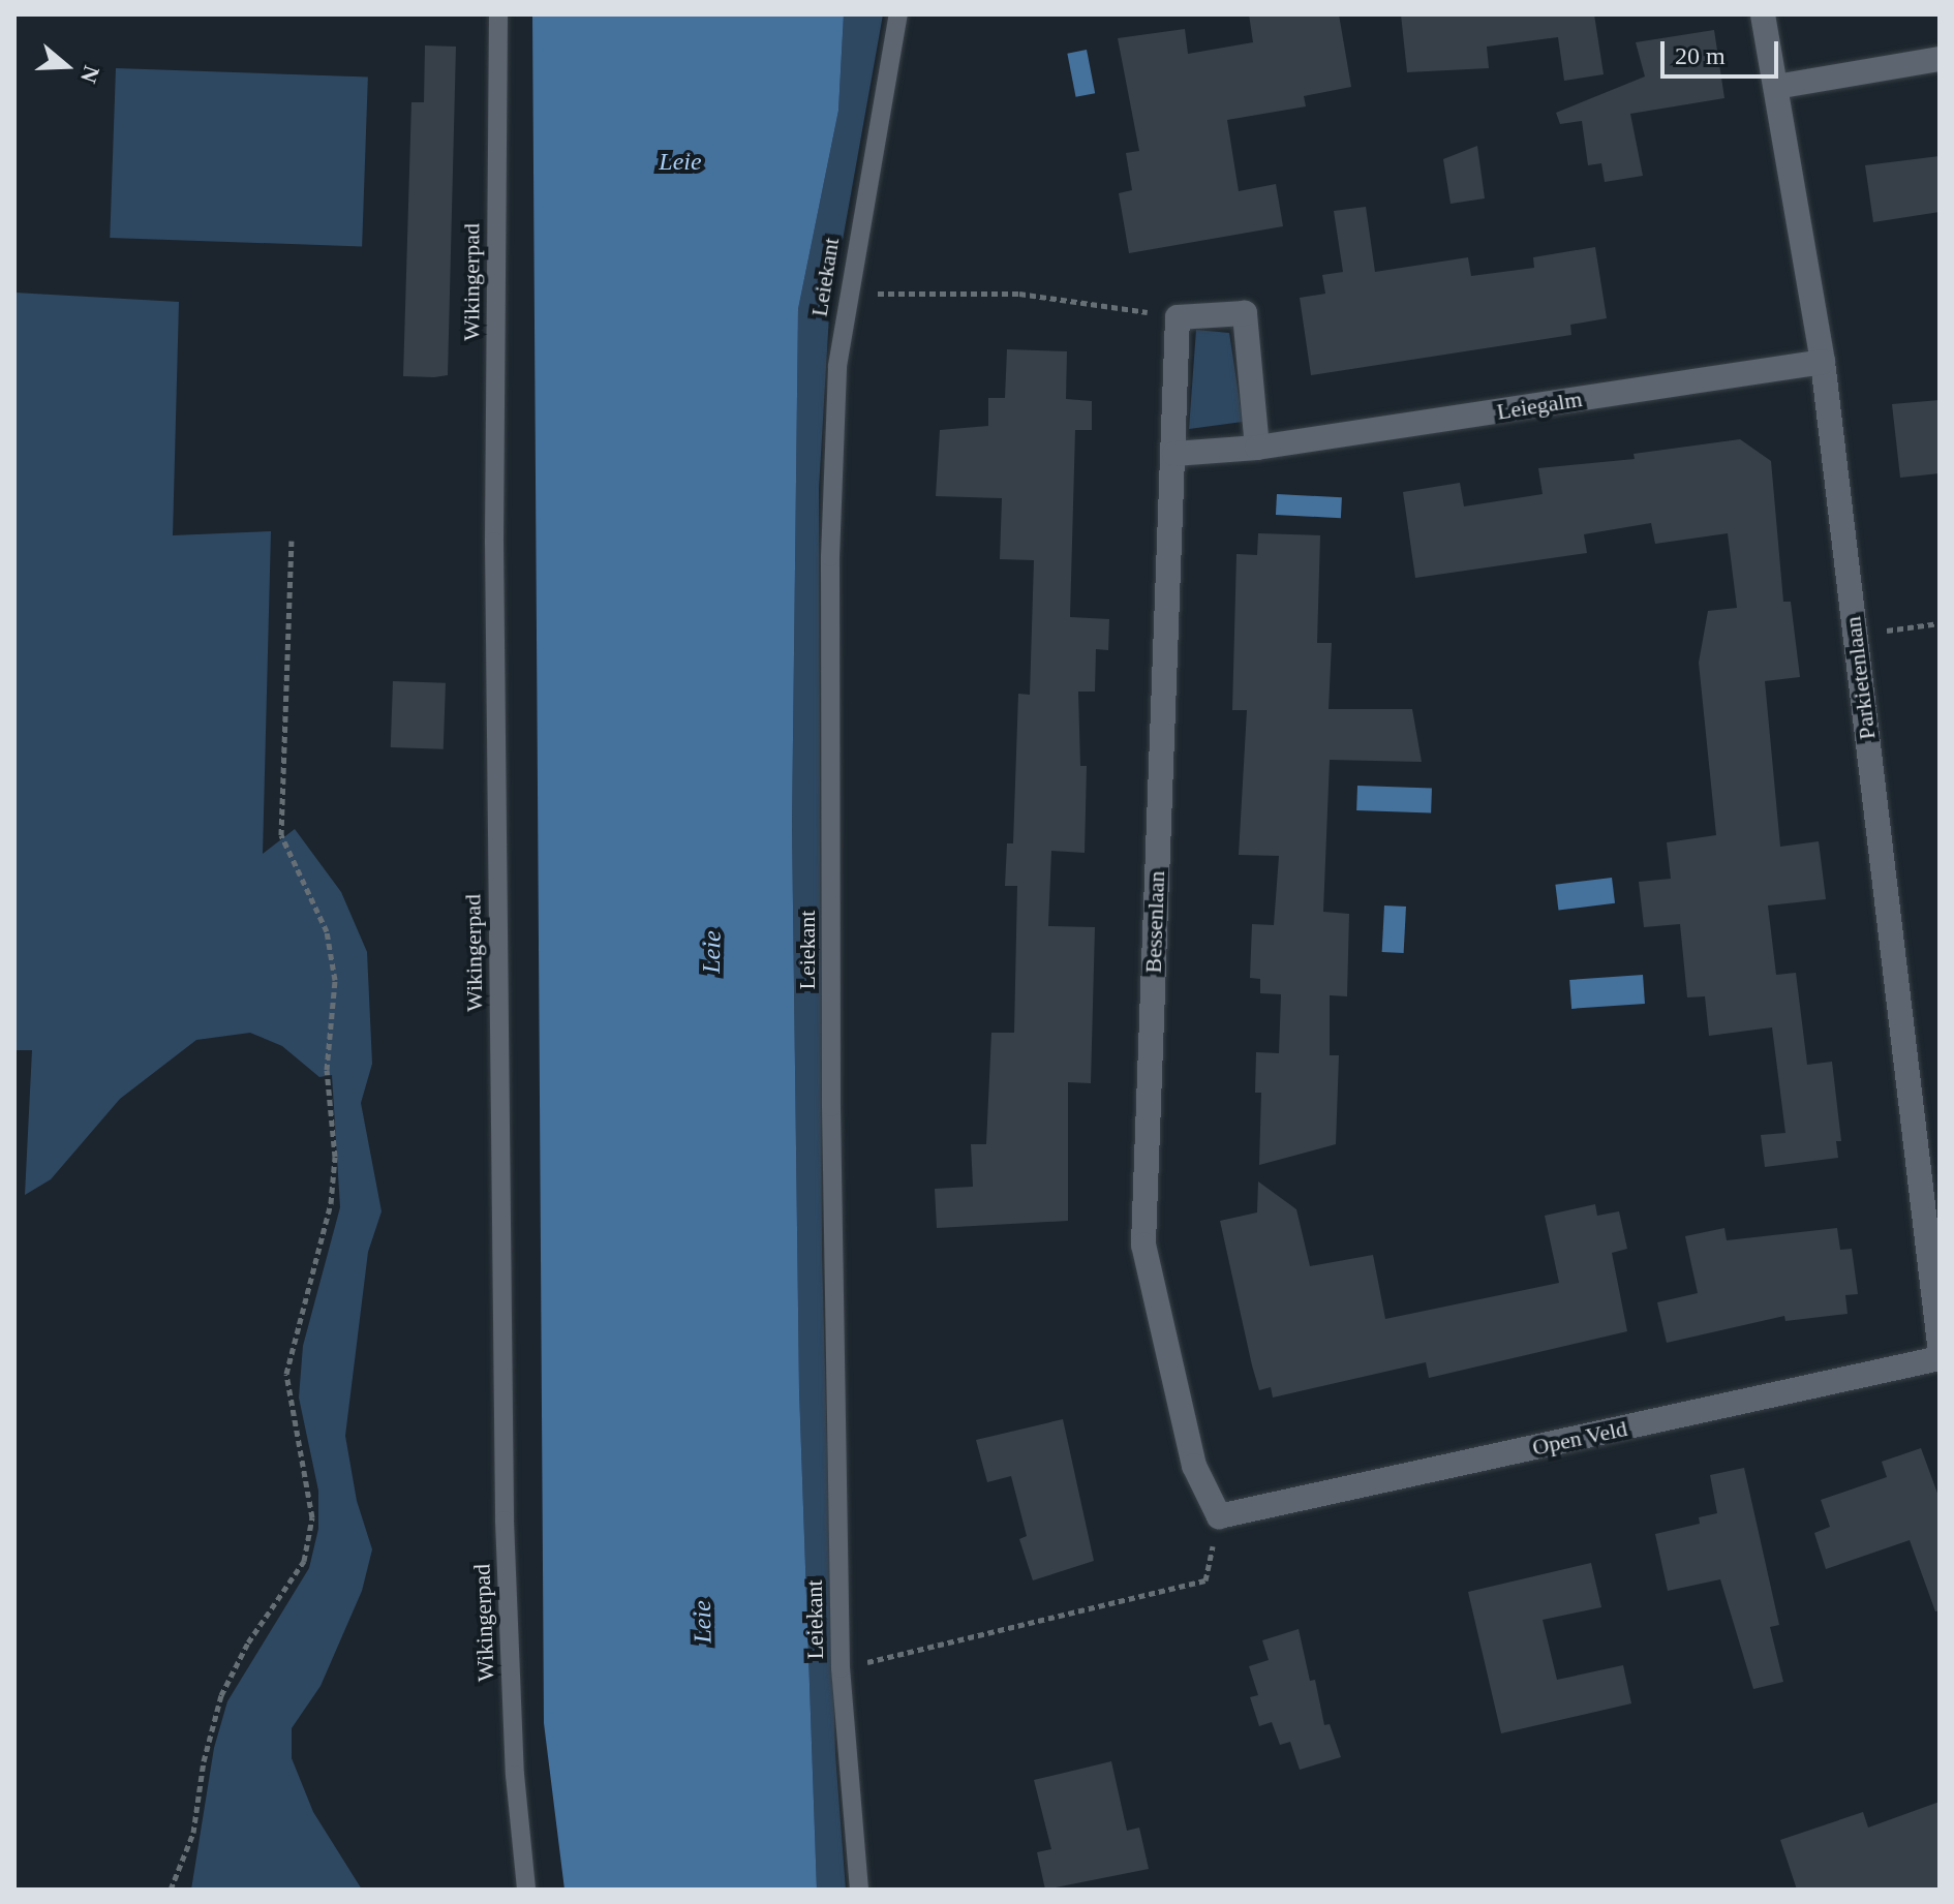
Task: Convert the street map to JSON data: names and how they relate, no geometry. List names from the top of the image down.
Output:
{
  "streets": {
    "street": [
      "Leiegalm",
      "Parkietenlaan",
      "Bessenlaan",
      "Open Veld"
    ],
    "lane": ["Leiekant", "Wikingerpad"]
  },
  "crossings": [
    ["Leiegalm", "Parkietenlaan"],
    ["Leiegalm", "Bessenlaan"],
    ["Bessenlaan", "Open Veld"]
  ],
  "water": ["Leie"],
  "scale_bar": "20 m",
  "north": "right"
}
